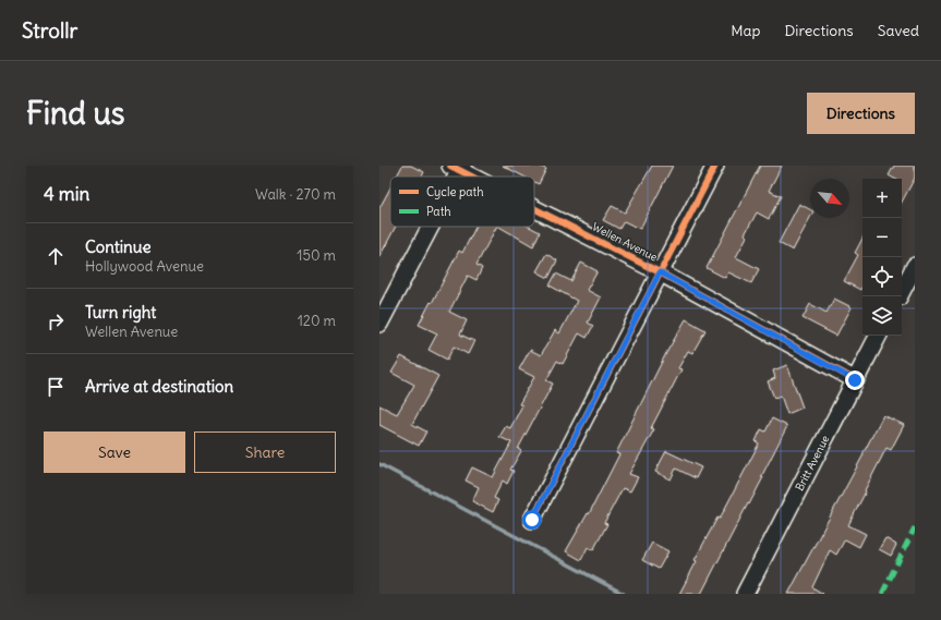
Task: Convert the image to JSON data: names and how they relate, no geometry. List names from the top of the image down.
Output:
{
  "streets": {
    "street": ["Wellen Avenue", "Britt Avenue"]
  },
  "crossings": [
    ["Wellen Avenue", "Britt Avenue"]
  ],
  "legend": ["Cycle path", "Path"],
  "north": "bottom right",
  "page": {
    "header": "Strollr",
    "nav": ["Map", "Directions", "Saved"],
    "buttons": [
      "Directions",
      ["Save", "Share"]
    ],
    "title": "Find us",
    "heading": ["4 min", "Walk · 270 m"],
    "map_buttons": ["+", "−"],
    "list": [
      ["Continue", "Hollywood Avenue", "150 m"],
      ["Turn right", "Wellen Avenue", "120 m"],
      "Arrive at destination"
    ]
  }
}
